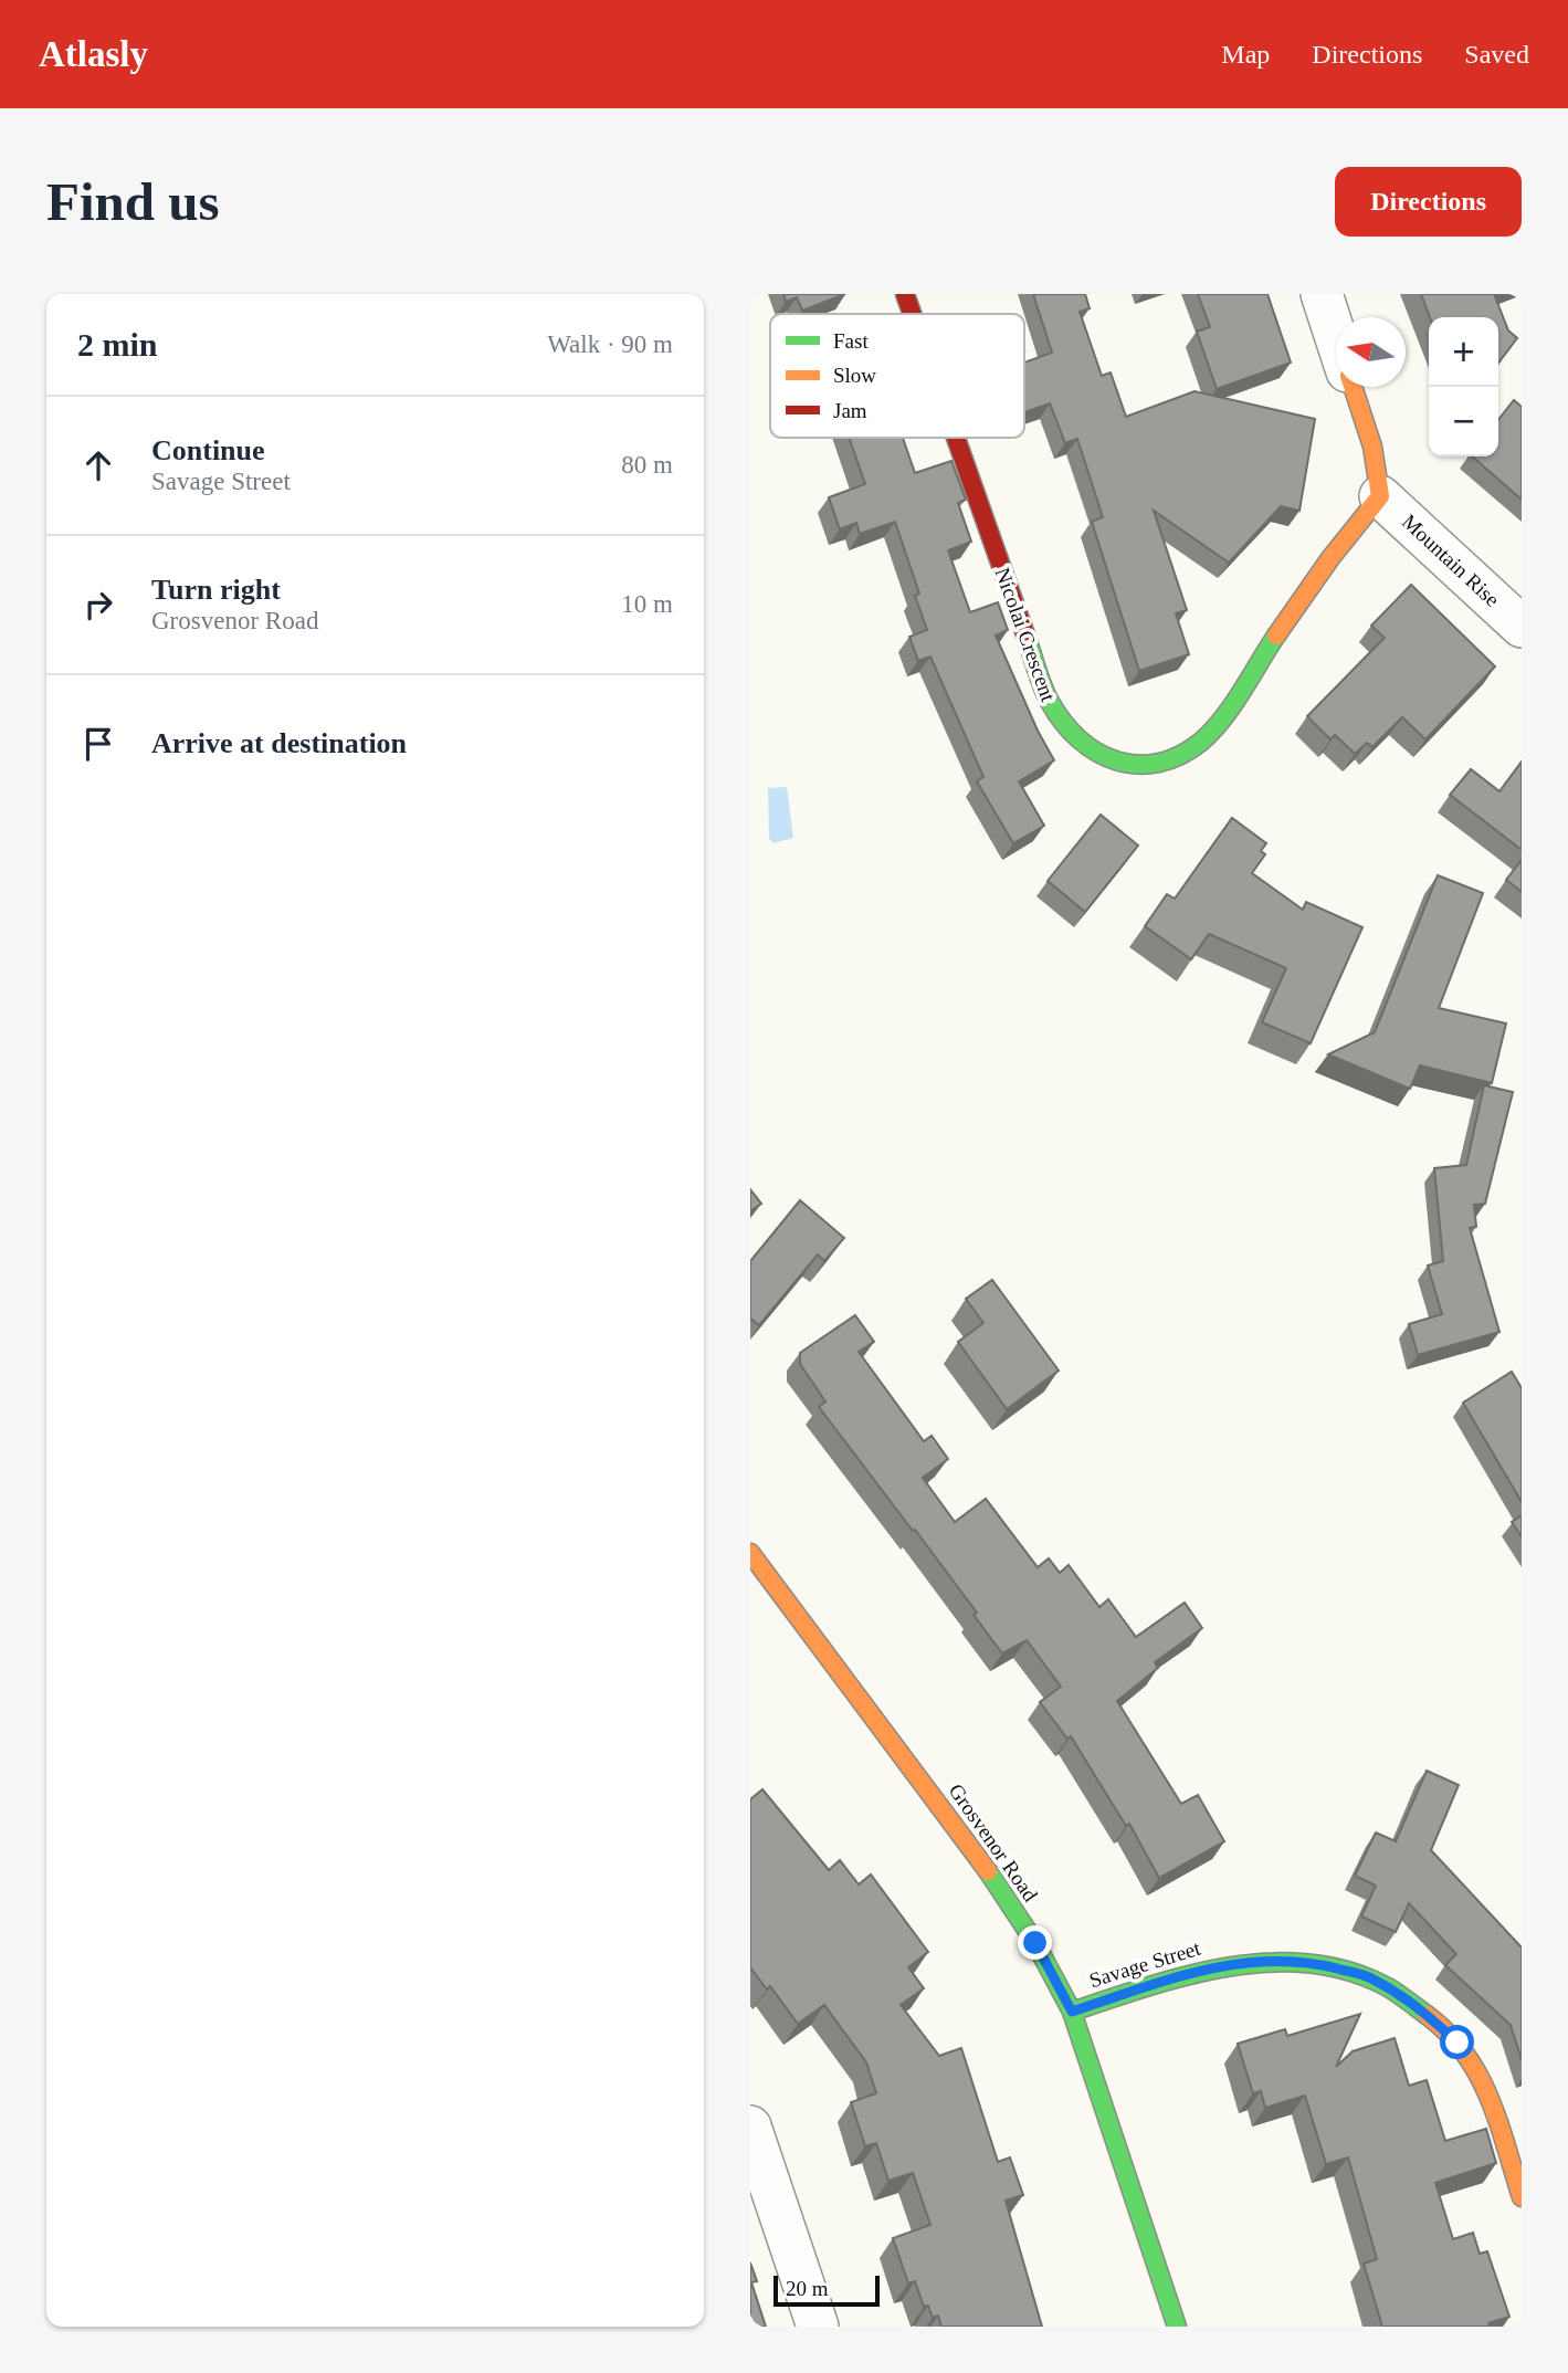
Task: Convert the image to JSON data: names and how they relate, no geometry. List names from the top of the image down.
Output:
{
  "streets": {
    "street": [
      "Mountain Rise",
      "Nicolai Crescent",
      "Grosvenor Road",
      "Savage Street"
    ]
  },
  "crossings": [
    ["Mountain Rise", "Nicolai Crescent"],
    ["Grosvenor Road", "Savage Street"]
  ],
  "legend": ["Fast", "Slow", "Jam"],
  "scale_bar": "20 m",
  "north": "left",
  "page": {
    "header": "Atlasly",
    "nav": ["Map", "Directions", "Saved"],
    "buttons": "Directions",
    "title": "Find us",
    "heading": ["2 min", "Walk · 90 m"],
    "map_buttons": ["+", "−"],
    "list": [
      ["Continue", "Savage Street", "80 m"],
      ["Turn right", "Grosvenor Road", "10 m"],
      "Arrive at destination"
    ],
    "scale": "20 m"
  }
}
